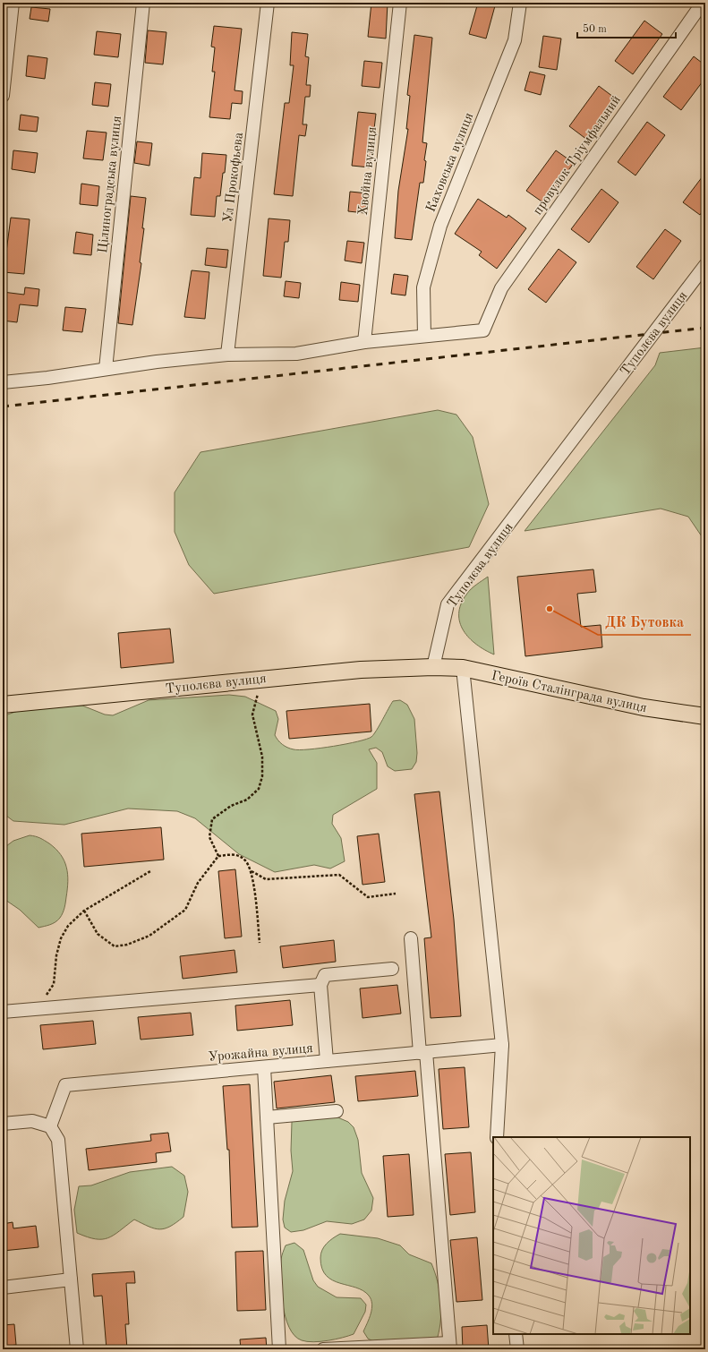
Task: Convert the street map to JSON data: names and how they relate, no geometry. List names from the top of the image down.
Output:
{
  "streets": {
    "main road": ["Туполєва вулиця", "Героїв Сталінграда вулиця"],
    "street": [
      "провулок Тріумфальний",
      "Каховська вулиця",
      "Хвойна вулиця",
      "Ул Прокофьева",
      "Цілиноградська вулиця",
      "Урожайна вулиця"
    ]
  },
  "crossings": [
    ["провулок Тріумфальний", "Каховська вулиця"],
    ["Туполєва вулиця", "Героїв Сталінграда вулиця"]
  ],
  "places": ["ДК Бутовка"],
  "scale_bar": "50 m"
}
